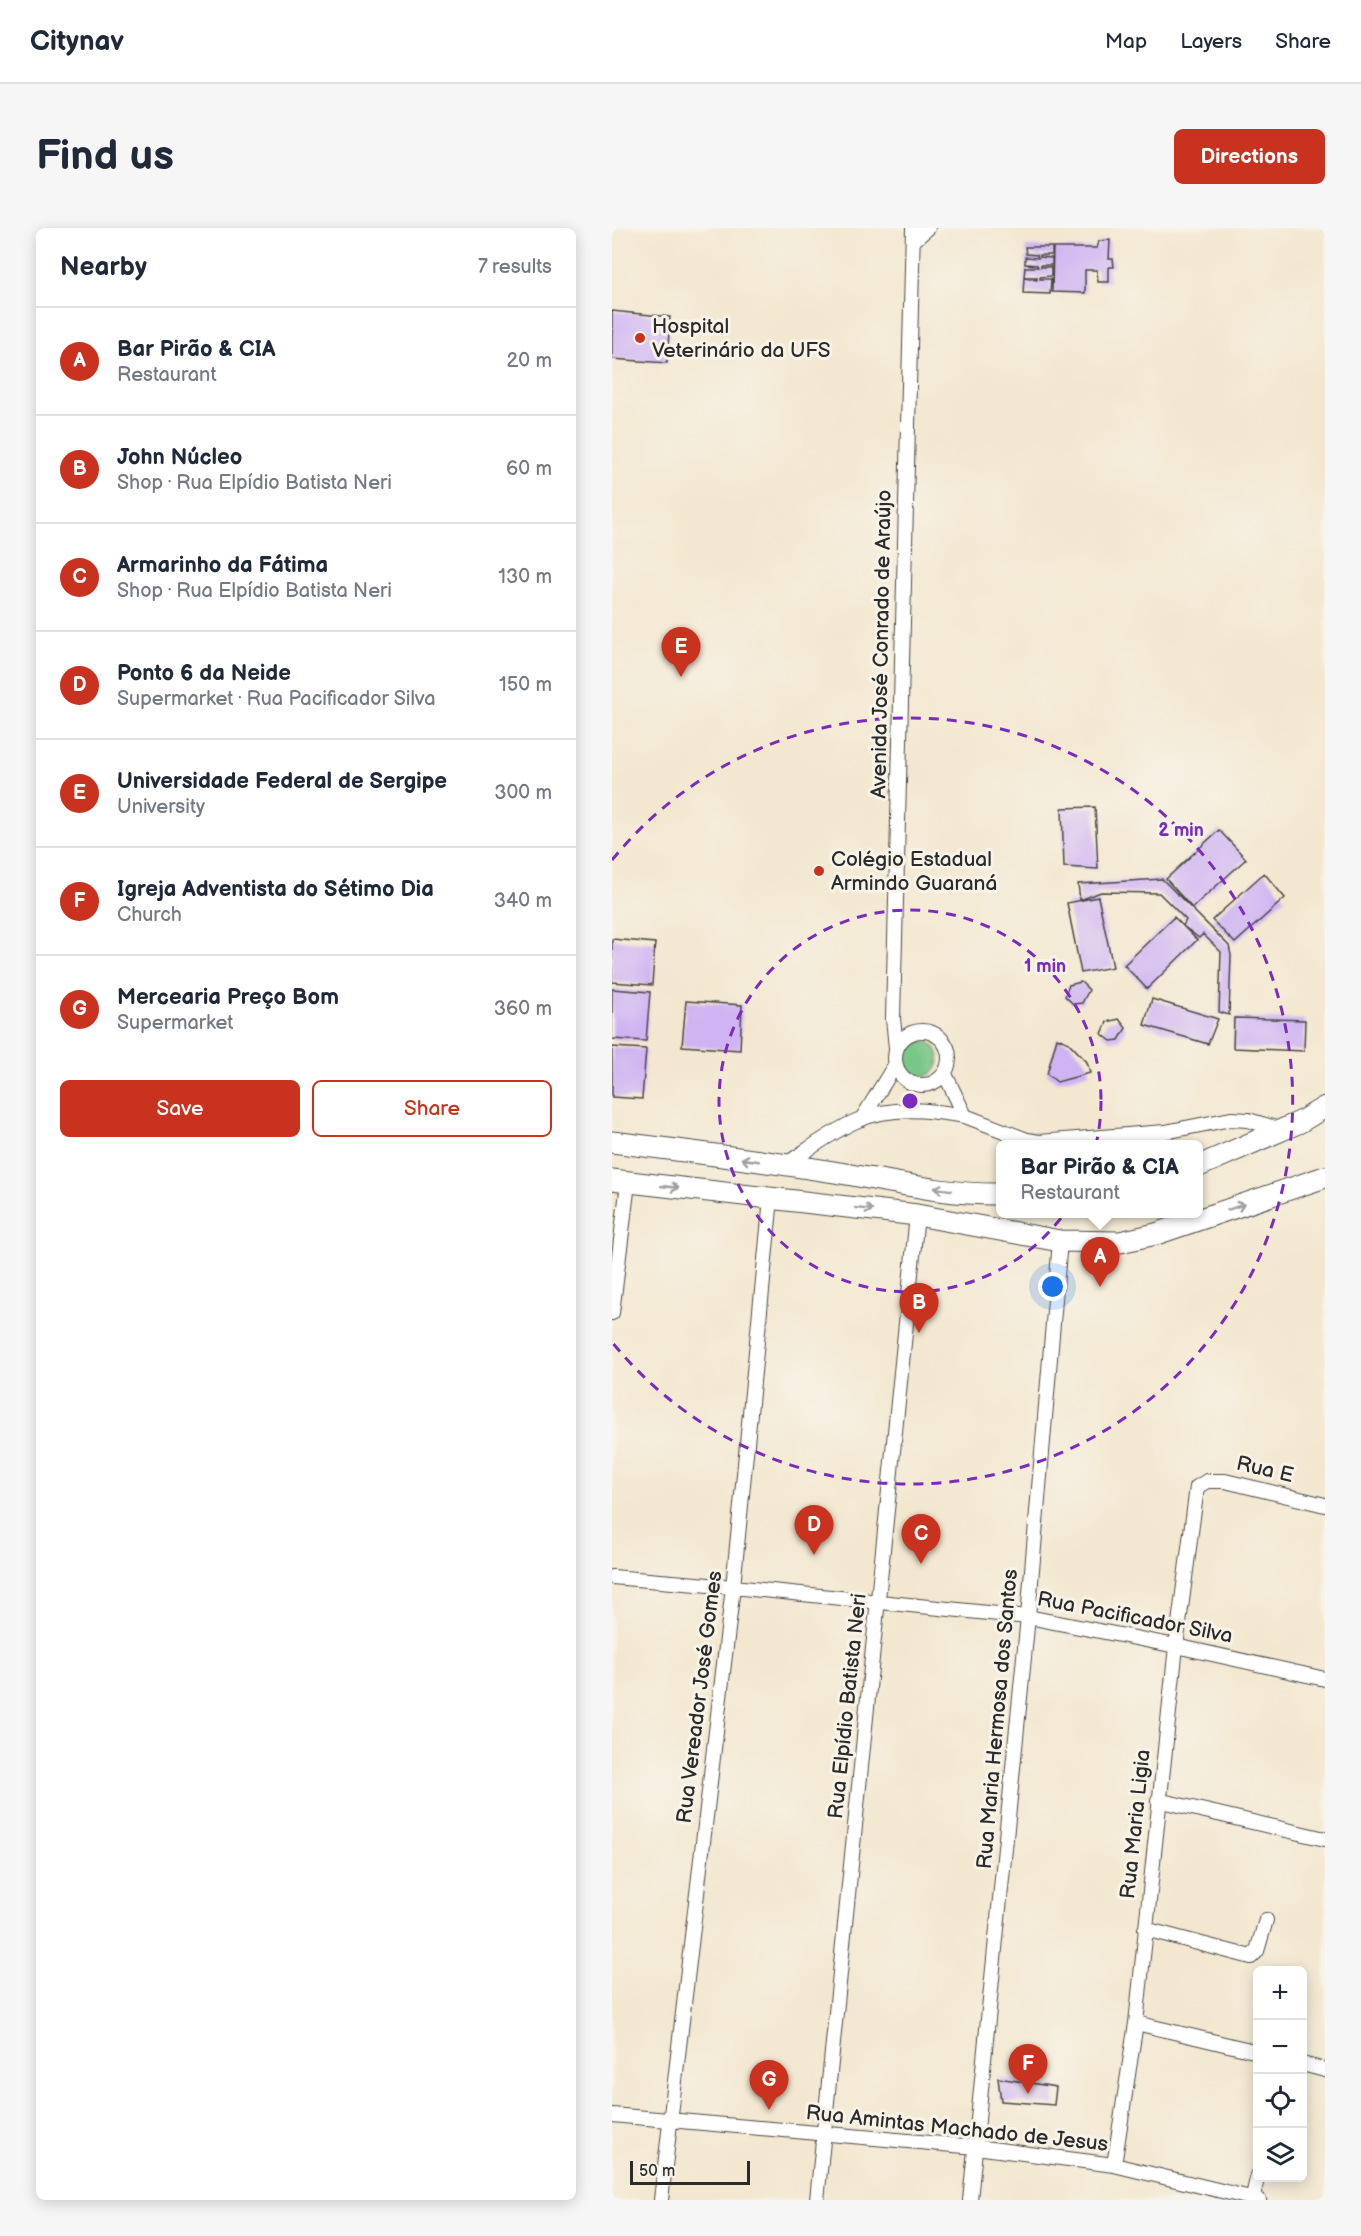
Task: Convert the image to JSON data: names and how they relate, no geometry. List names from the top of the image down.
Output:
{
  "streets": {
    "street": [
      "Avenida José Conrado de Araújo",
      "Rua E",
      "Rua Pacificador Silva",
      "Rua Vereador José Gomes",
      "Rua Elpídio Batista Neri",
      "Rua Maria Hermosa dos Santos",
      "Rua Maria Ligia",
      "Rua Amintas Machado de Jesus"
    ]
  },
  "crossings": [
    ["Rua E", "Rua Maria Ligia"],
    ["Rua Pacificador Silva", "Rua Vereador José Gomes"],
    ["Rua Pacificador Silva", "Rua Elpídio Batista Neri"],
    ["Rua Pacificador Silva", "Rua Maria Hermosa dos Santos"],
    ["Rua Pacificador Silva", "Rua Maria Ligia"],
    ["Rua Vereador José Gomes", "Rua Amintas Machado de Jesus"],
    ["Rua Elpídio Batista Neri", "Rua Amintas Machado de Jesus"],
    ["Rua Maria Hermosa dos Santos", "Rua Amintas Machado de Jesus"],
    ["Rua Maria Ligia", "Rua Amintas Machado de Jesus"]
  ],
  "places": ["Hospital Veterinário da UFS", "Colégio Estadual Armindo Guaraná"],
  "scale_bar": "50 m",
  "page": {
    "header": "Citynav",
    "nav": ["Map", "Layers", "Share"],
    "buttons": [
      "Directions",
      ["Save", "Share"]
    ],
    "title": "Find us",
    "heading": ["Nearby", "7 results"],
    "list": [
      {
        "mark": "A",
        "name": "Bar Pirão & CIA",
        "note": "Restaurant",
        "value": "20 m"
      },
      {
        "mark": "B",
        "name": "John Núcleo",
        "note": "Shop · Rua Elpídio Batista Neri",
        "value": "60 m"
      },
      {
        "mark": "C",
        "name": "Armarinho da Fátima",
        "note": "Shop · Rua Elpídio Batista Neri",
        "value": "130 m"
      },
      {
        "mark": "D",
        "name": "Ponto 6 da Neide",
        "note": "Supermarket · Rua Pacificador Silva",
        "value": "150 m"
      },
      {
        "mark": "E",
        "name": "Universidade Federal de Sergipe",
        "note": "University",
        "value": "300 m"
      },
      {
        "mark": "F",
        "name": "Igreja Adventista do Sétimo Dia",
        "note": "Church",
        "value": "340 m"
      },
      {
        "mark": "G",
        "name": "Mercearia Preço Bom",
        "note": "Supermarket",
        "value": "360 m"
      }
    ],
    "pins": [
      "E",
      "A",
      "B",
      "D",
      "C",
      "F",
      "G"
    ],
    "popup": ["Bar Pirão & CIA", "Restaurant"],
    "map_buttons": ["+", "−"],
    "scale": "50 m"
  },
  "rings": ["2 min", "1 min"]
}
